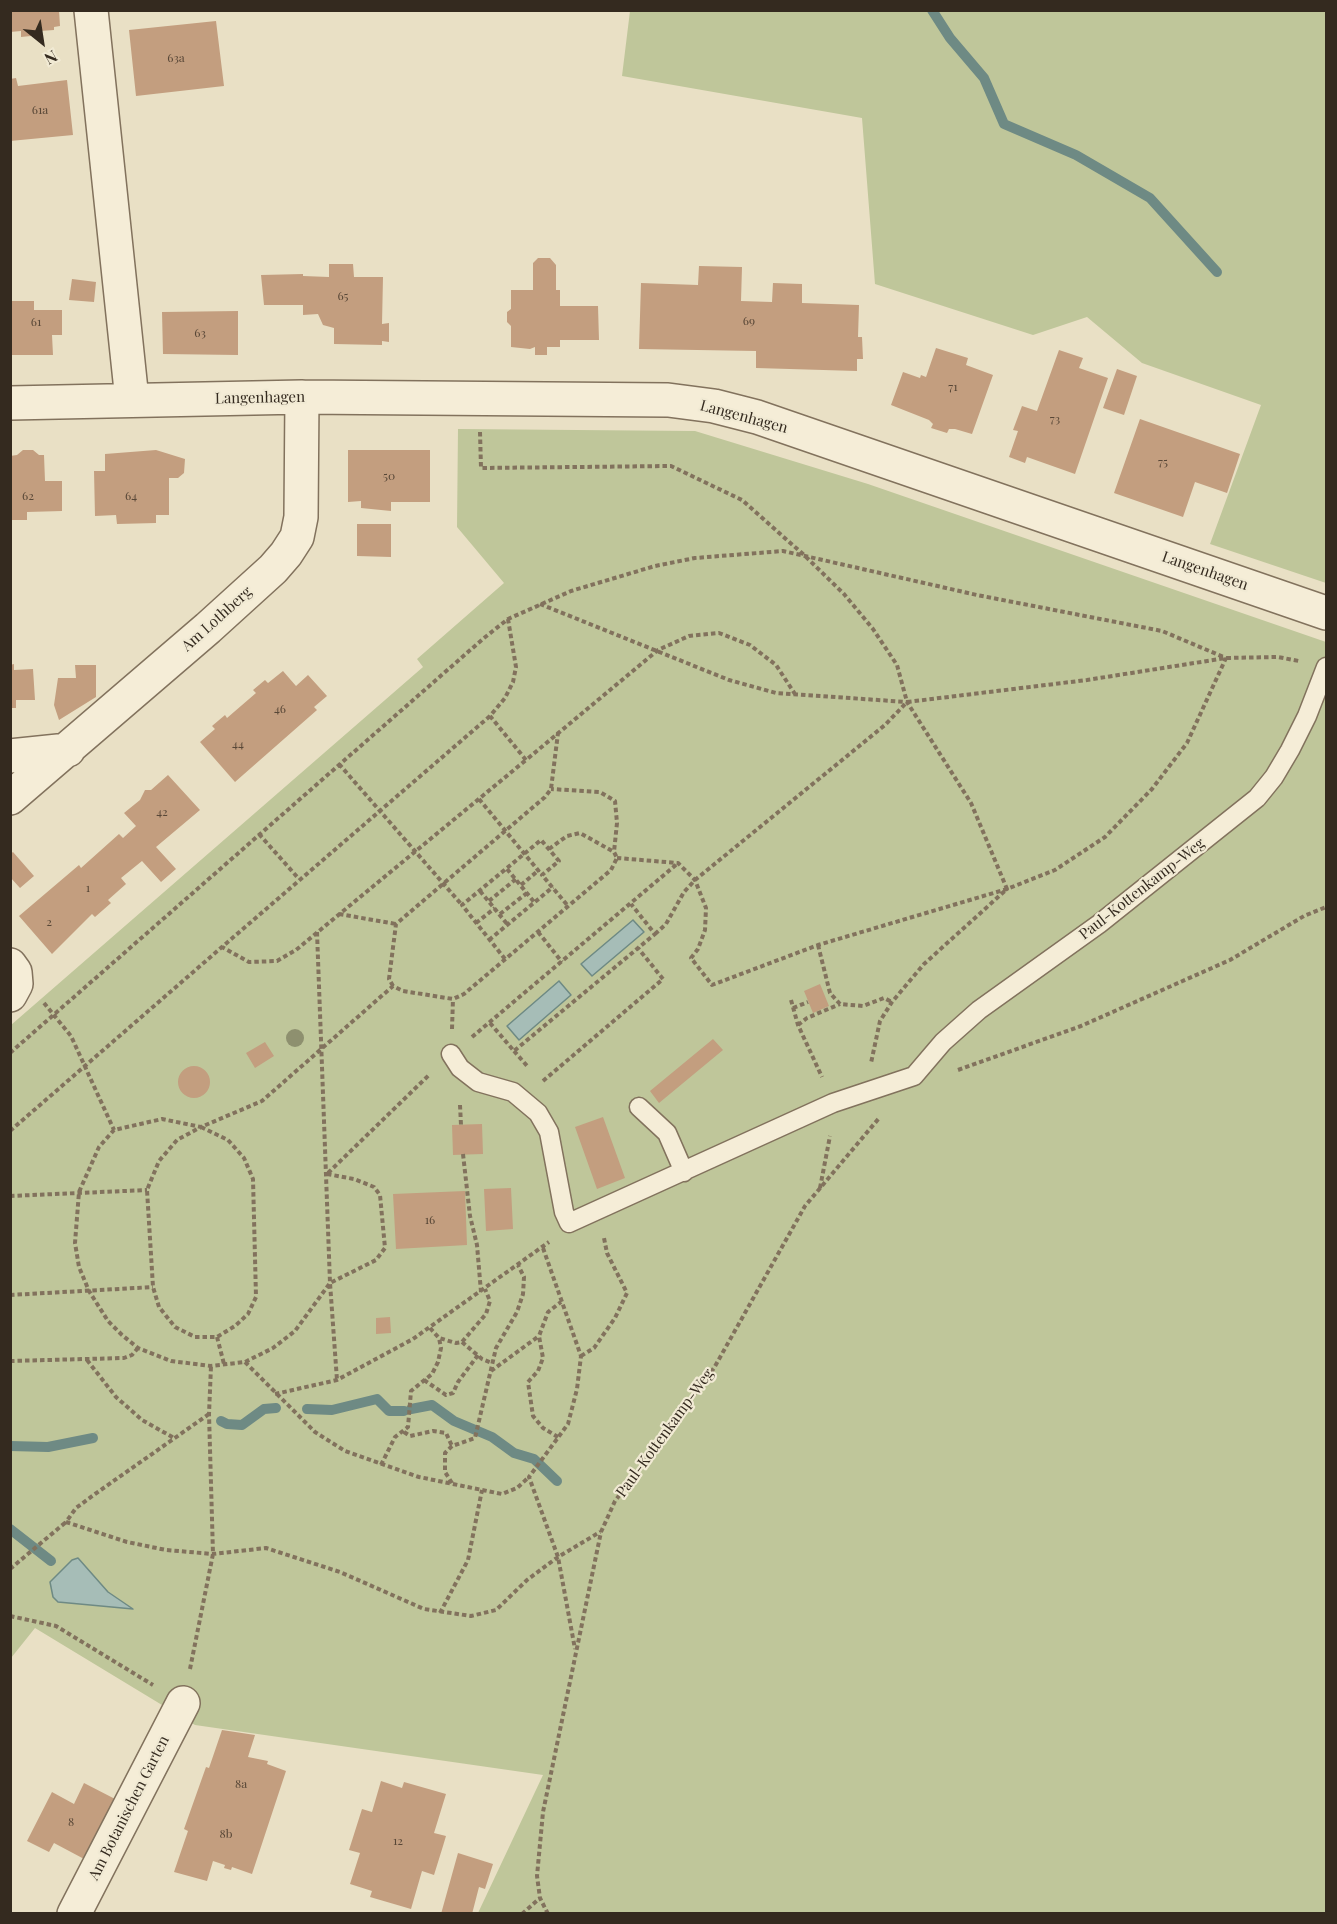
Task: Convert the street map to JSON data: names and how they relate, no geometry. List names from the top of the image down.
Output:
{
  "streets": {
    "street": ["Langenhagen", "Am Lothberg", "Am Botanischen Garten"],
    "lane": ["Paul-Kottenkamp-Weg"]
  },
  "crossings": [
    ["Langenhagen", "Am Lothberg"]
  ],
  "house_numbers": [
    "63a",
    "61a",
    "65",
    "69",
    "61",
    "63",
    "71",
    "73",
    "75",
    "50",
    "62",
    "64",
    "46",
    "44",
    "42",
    "1",
    "2",
    "16",
    "8a",
    "8",
    "8b",
    "12"
  ],
  "north": "bottom right"
}
